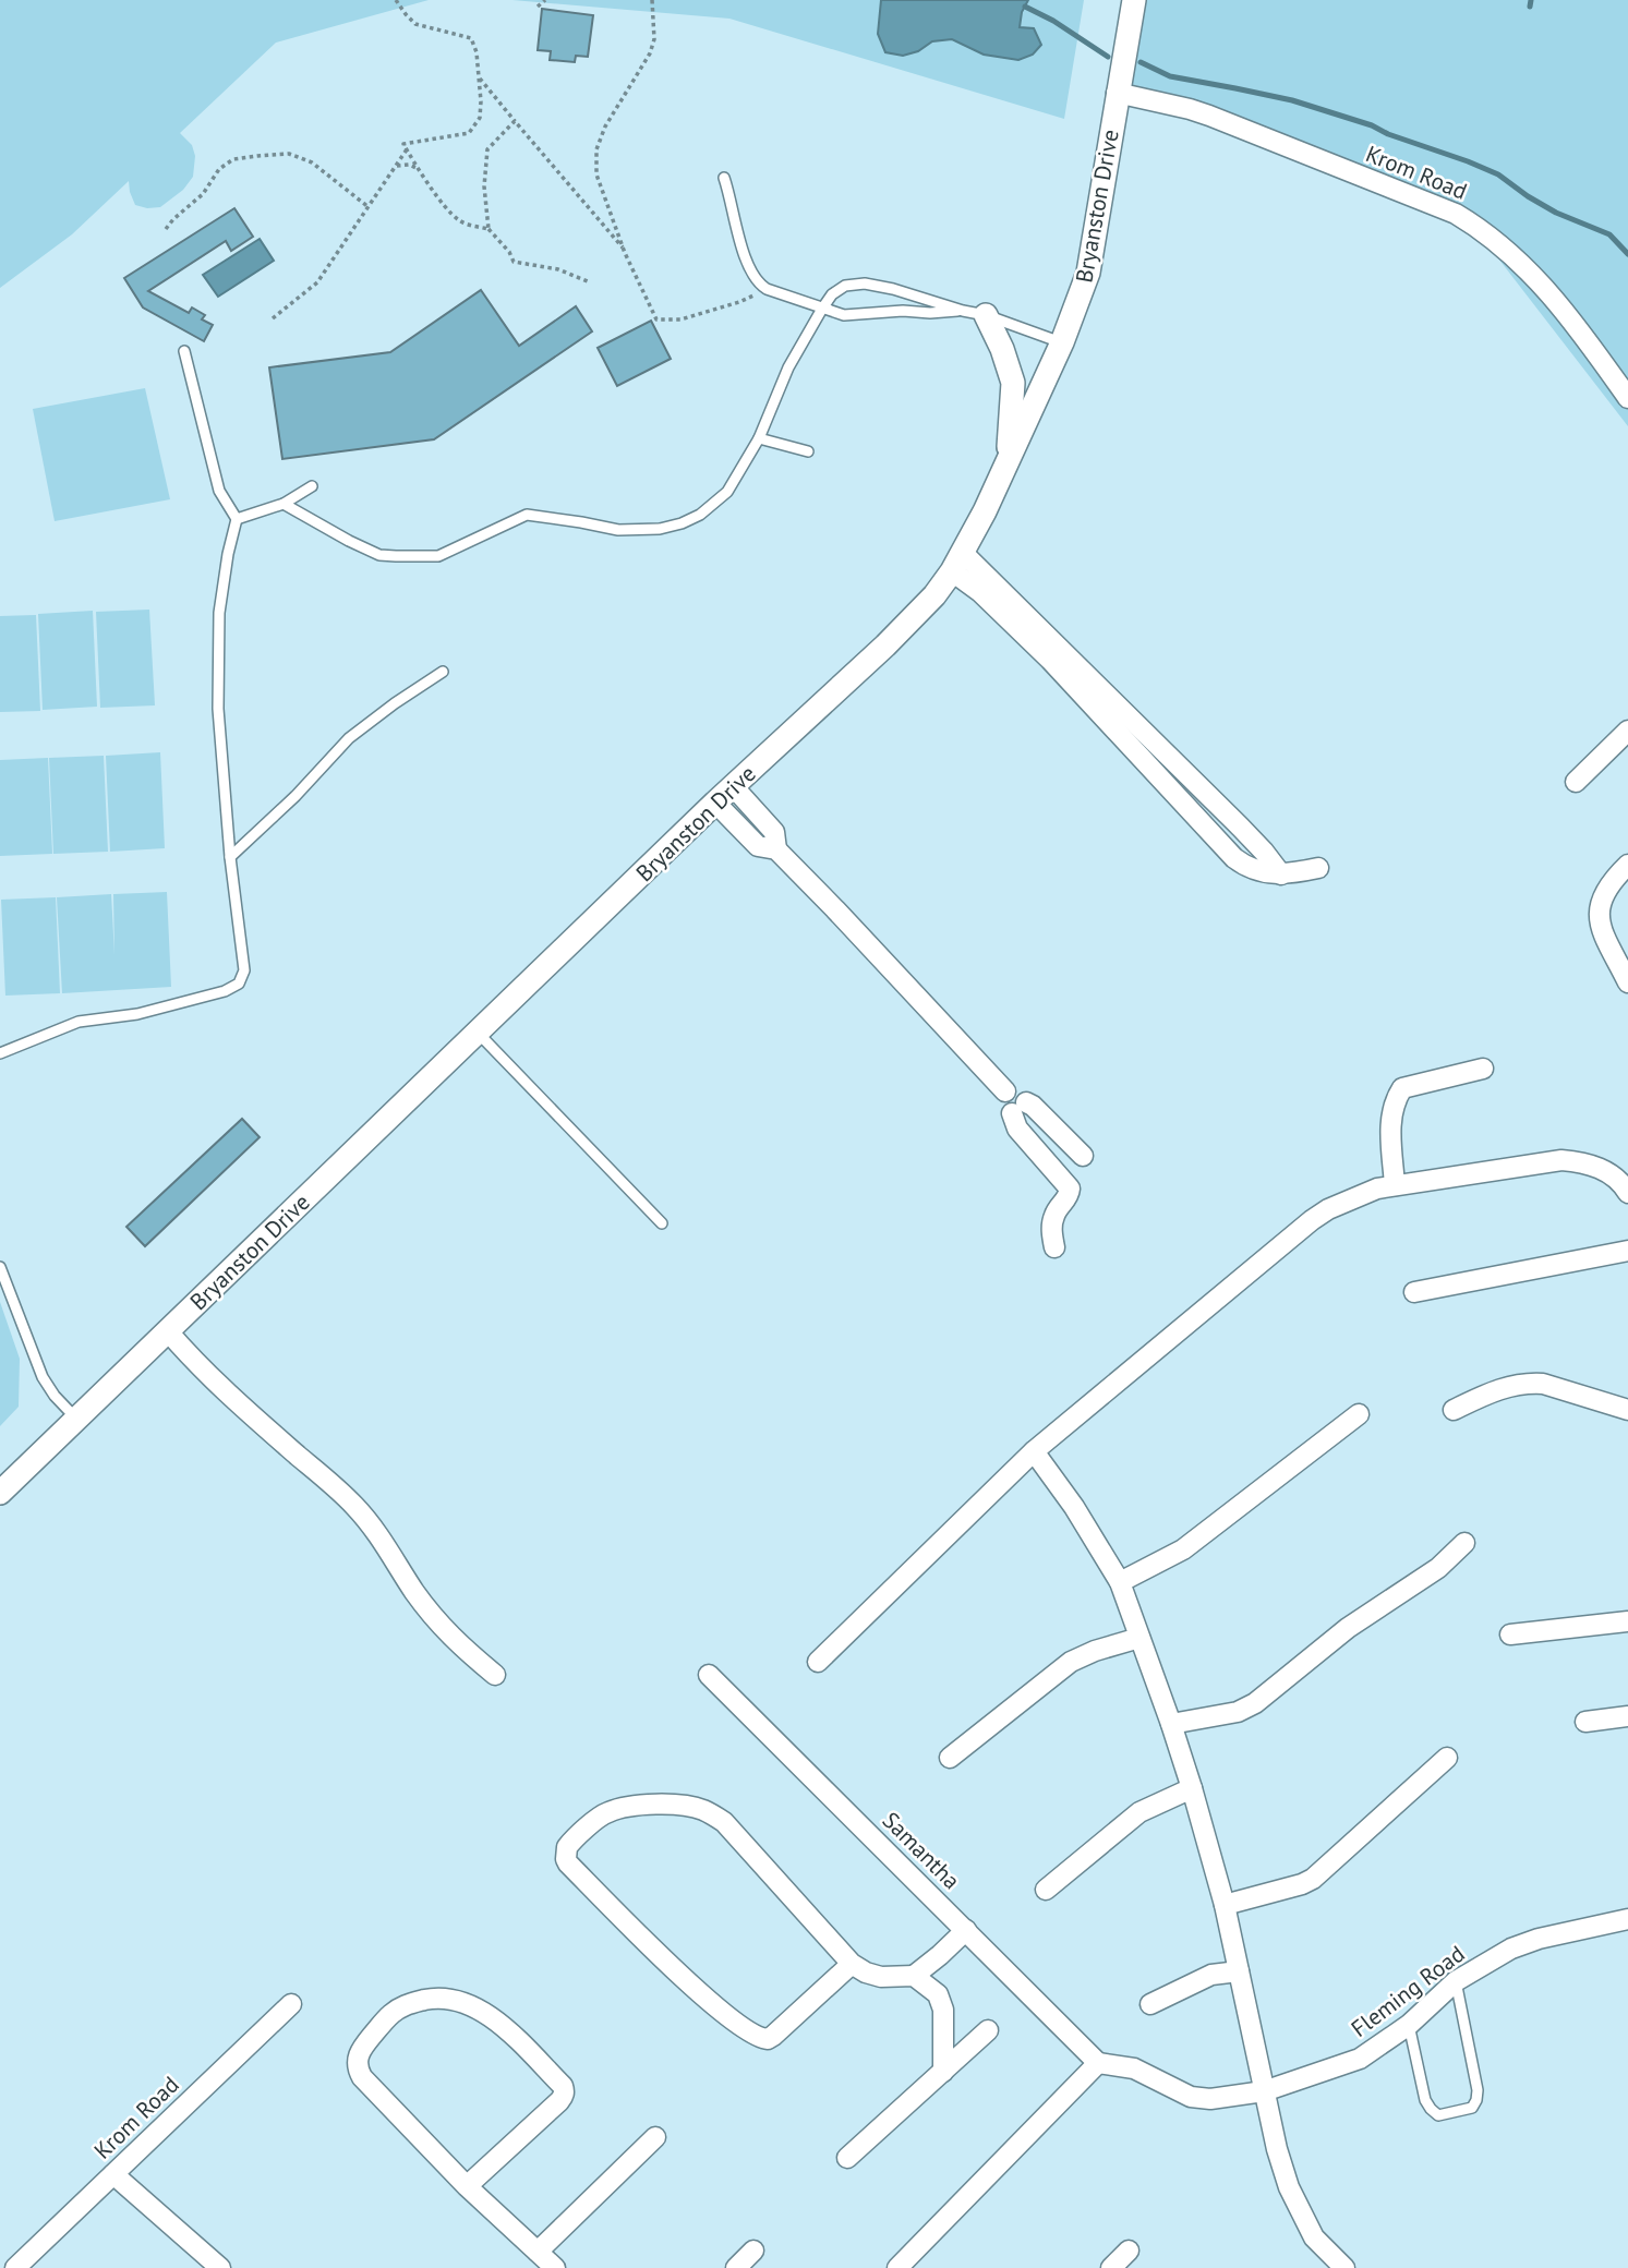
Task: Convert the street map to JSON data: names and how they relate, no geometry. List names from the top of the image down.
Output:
{
  "streets": {
    "street": [
      "Krom Road",
      "Bryanston Drive",
      "Samantha",
      "Fleming Road"
    ]
  },
  "crossings": [
    ["Krom Road", "Bryanston Drive"],
    ["Samantha", "Fleming Road"]
  ]
}
